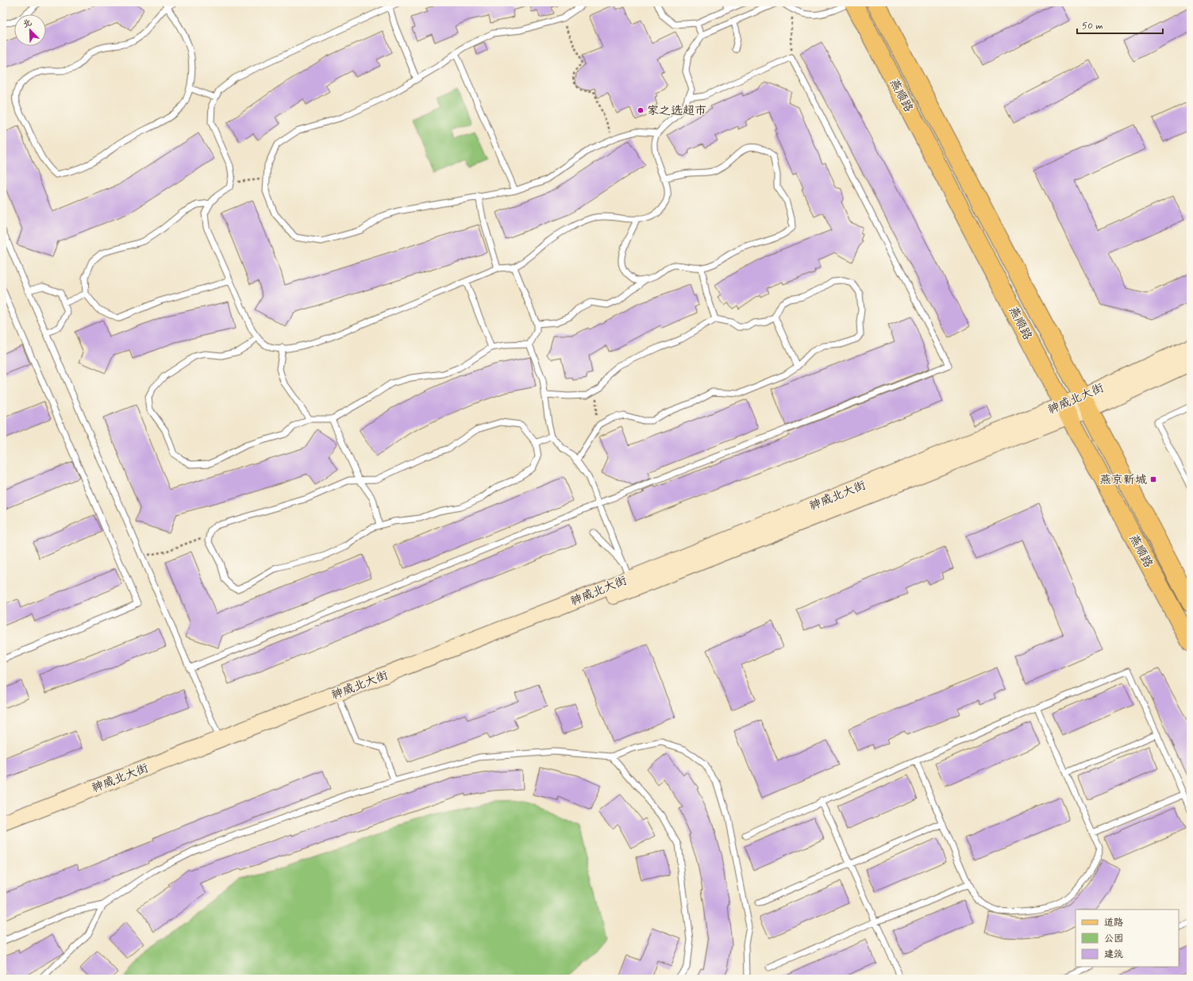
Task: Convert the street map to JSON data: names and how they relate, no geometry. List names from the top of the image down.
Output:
{
  "streets": {
    "main road": ["燕顺路"],
    "street": ["神威北大街"]
  },
  "crossings": [
    ["燕顺路", "神威北大街"]
  ],
  "places": {
    "other": ["家之选超市"],
    "transit": ["燕京新城"]
  },
  "legend": ["道路", "公园", "建筑"],
  "scale_bar": "50 m",
  "north": "top left"
}
